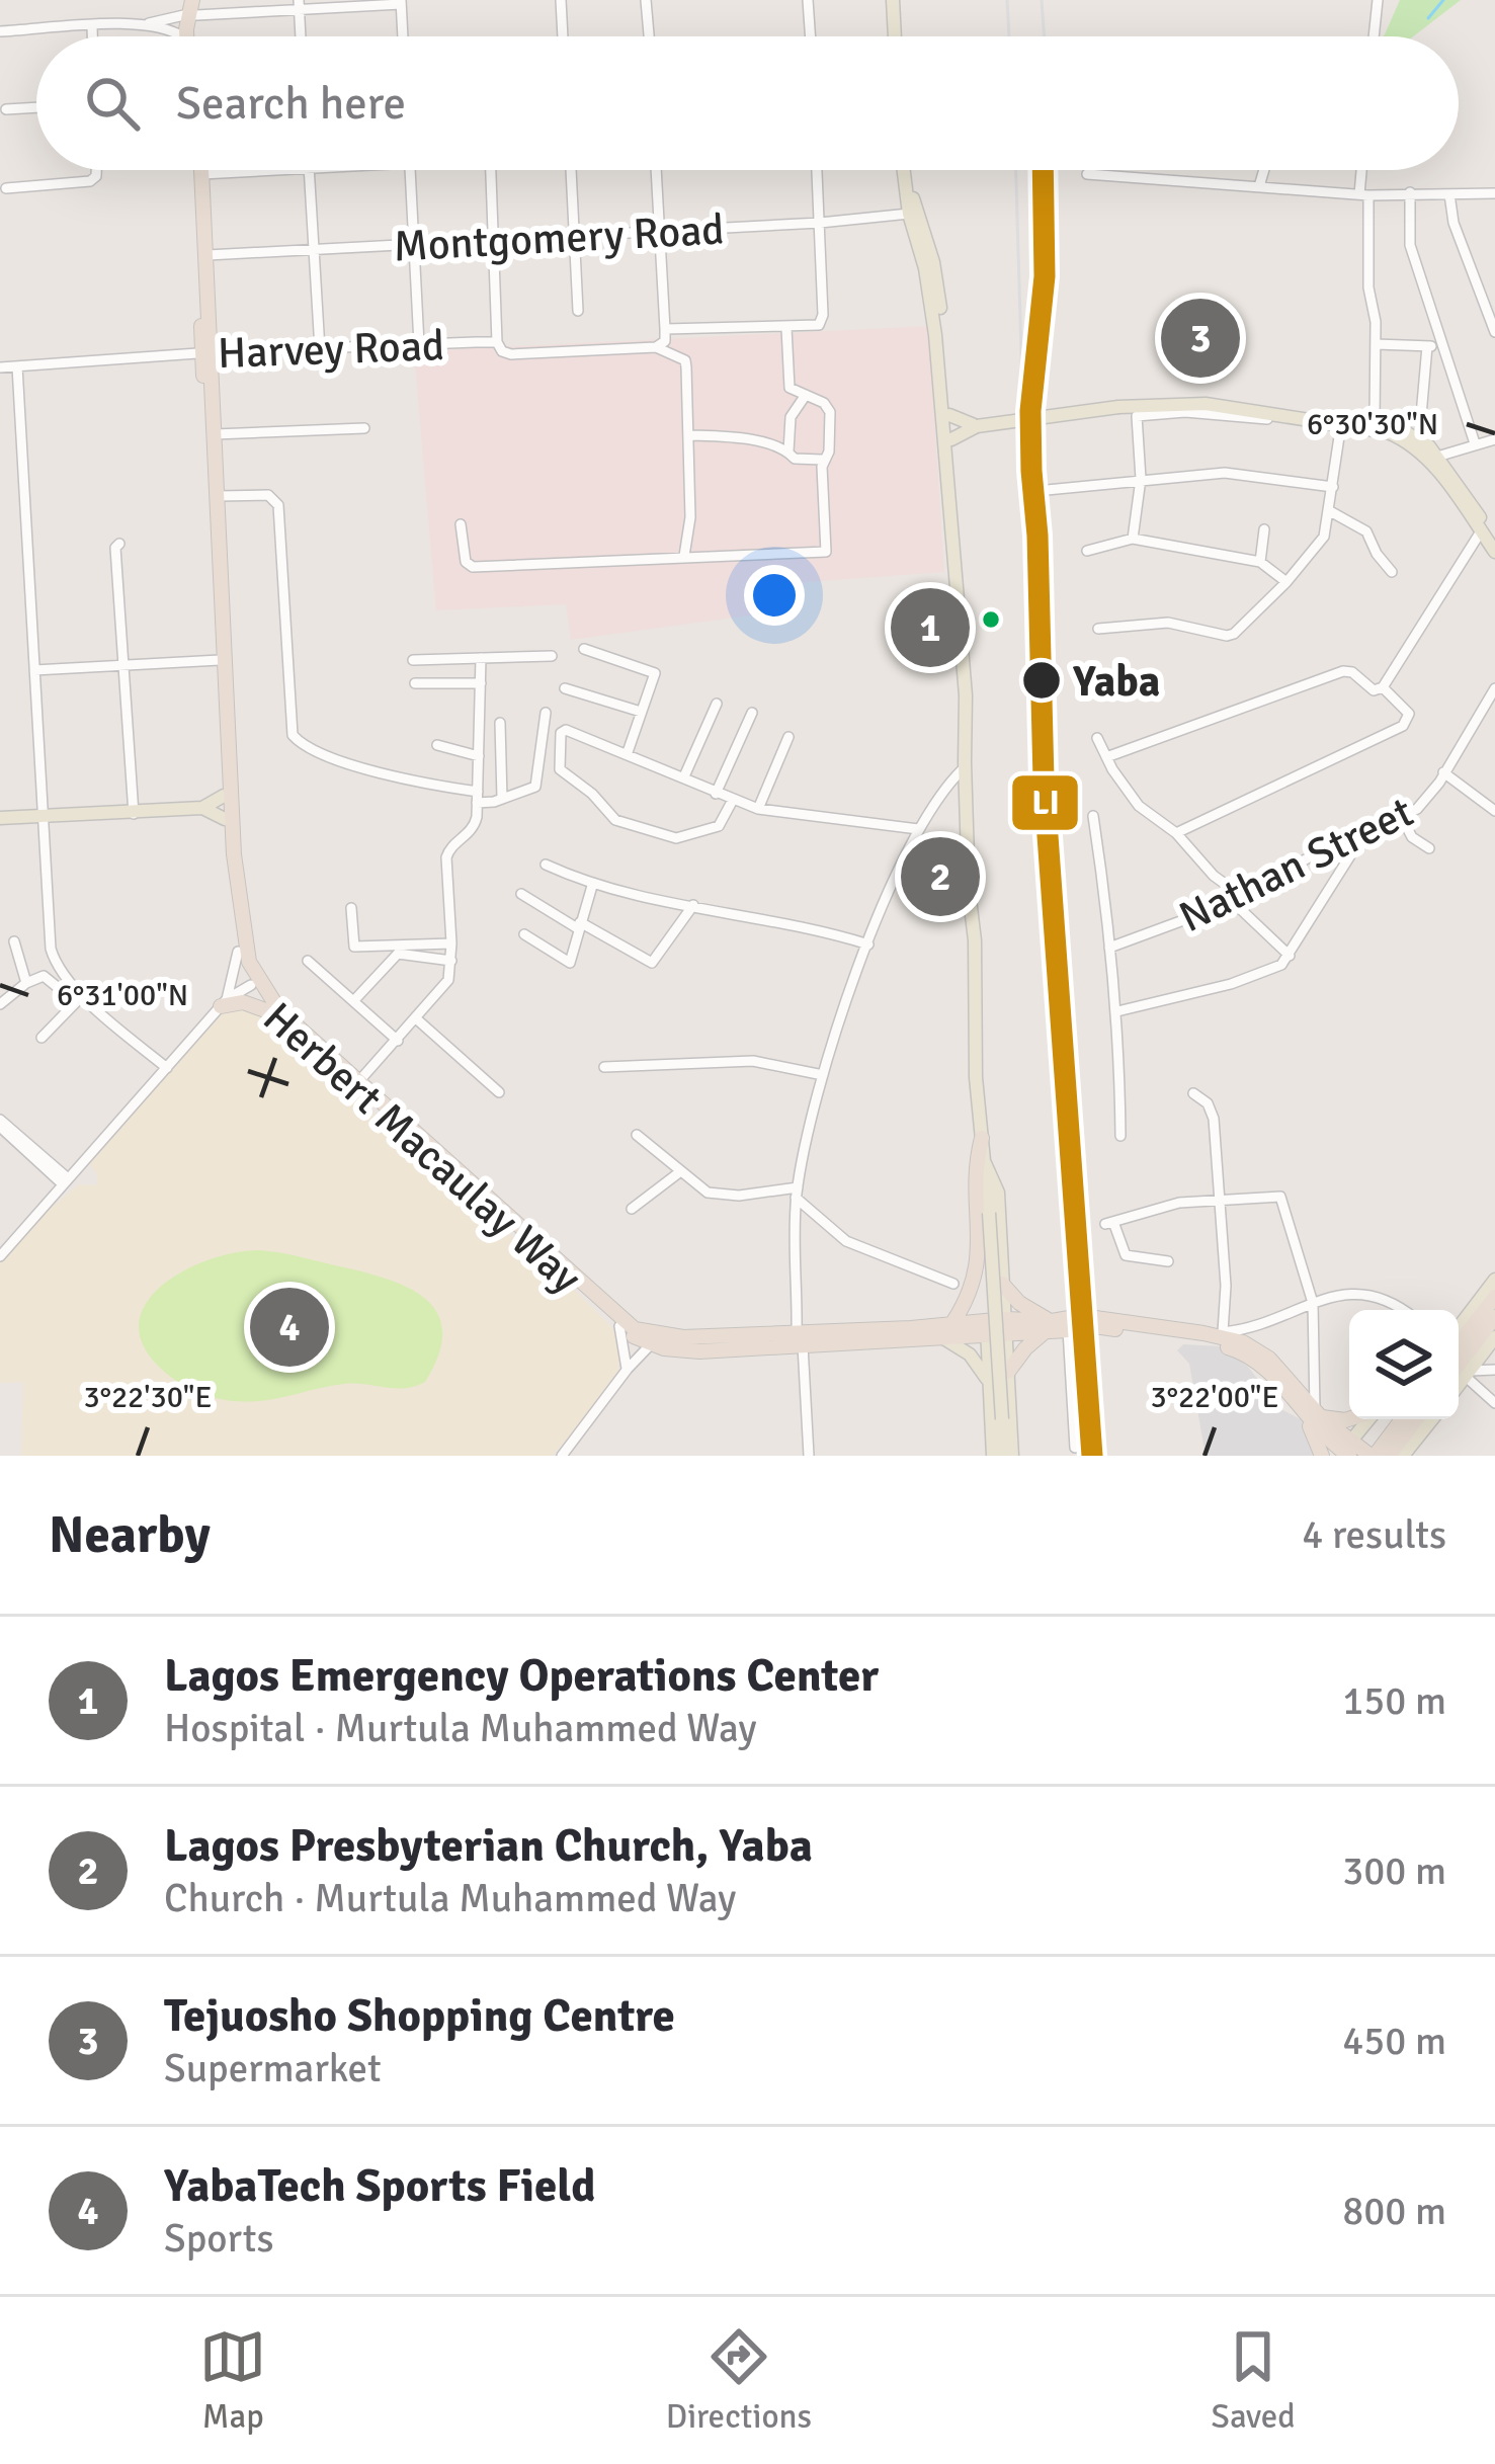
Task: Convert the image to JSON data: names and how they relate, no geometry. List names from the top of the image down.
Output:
{
  "streets": {
    "highway": ["Herbert Macaulay Way"],
    "street": ["Montgomery Road", "Harvey Road", "Nathan Street"]
  },
  "crossings": [
    ["Montgomery Road", "Herbert Macaulay Way"],
    ["Harvey Road", "Herbert Macaulay Way"]
  ],
  "places": ["Yaba"],
  "lines": ["transit line LI"],
  "page": {
    "search": "Search here",
    "pins": [
      "3",
      "1",
      "2",
      "4"
    ],
    "heading": ["Nearby", "4 results"],
    "list": [
      {
        "mark": "1",
        "name": "Lagos Emergency Operations Center",
        "note": "Hospital · Murtula Muhammed Way",
        "value": "150 m"
      },
      {
        "mark": "2",
        "name": "Lagos Presbyterian Church, Yaba",
        "note": "Church · Murtula Muhammed Way",
        "value": "300 m"
      },
      {
        "mark": "3",
        "name": "Tejuosho Shopping Centre",
        "note": "Supermarket",
        "value": "450 m"
      },
      {
        "mark": "4",
        "name": "YabaTech Sports Field",
        "note": "Sports",
        "value": "800 m"
      }
    ],
    "nav": ["Map", "Directions", "Saved"]
  },
  "coordinates": [
    "6°30'30\"N",
    "6°31'00\"N",
    "3°22'30\"E",
    "3°22'00\"E"
  ]
}
